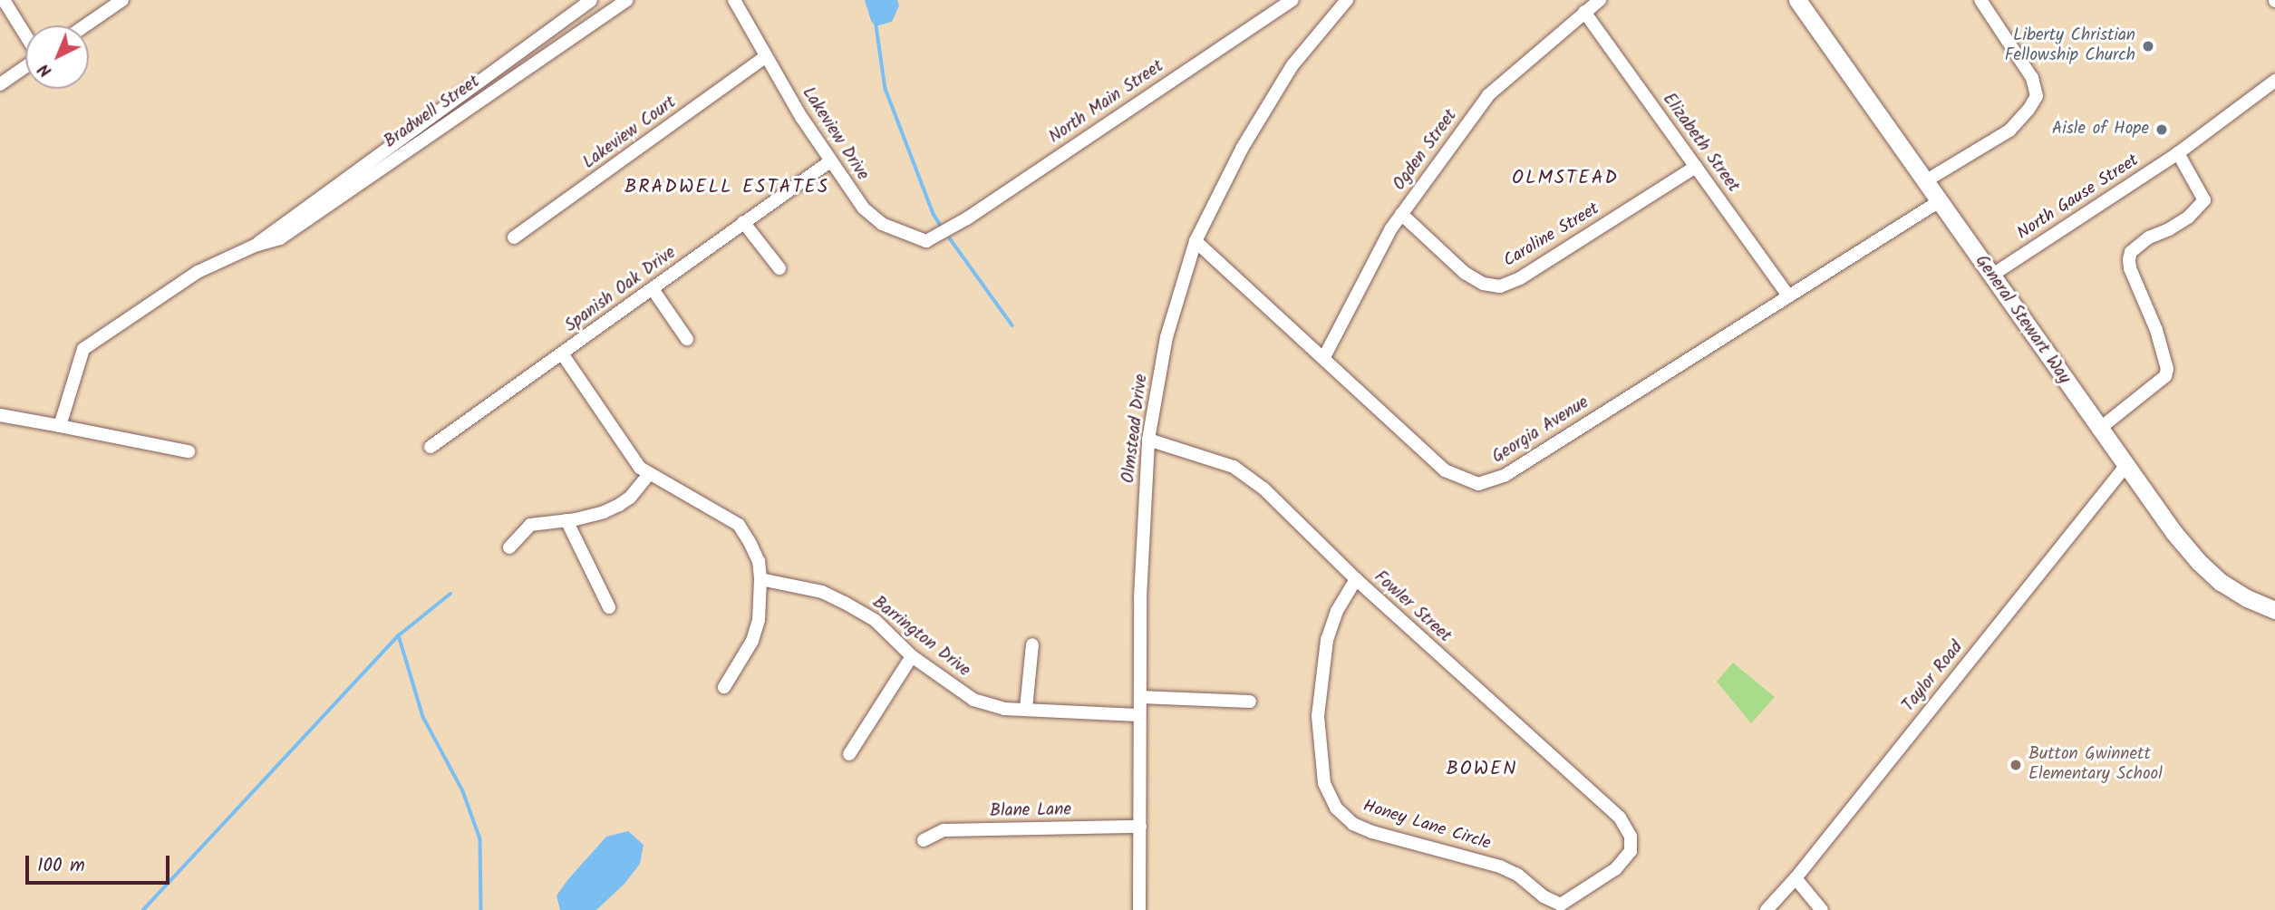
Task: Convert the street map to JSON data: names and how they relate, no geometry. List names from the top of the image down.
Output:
{
  "streets": {
    "main road": ["General Stewart Way"],
    "street": [
      "North Main Street",
      "Bradwell Street",
      "Lakeview Court",
      "Lakeview Drive",
      "Elizabeth Street",
      "Ogden Street",
      "North Gause Street",
      "Caroline Street",
      "Spanish Oak Drive",
      "Olmstead Drive",
      "Georgia Avenue",
      "Fowler Street",
      "Barrington Drive",
      "Taylor Road",
      "Blane Lane",
      "Honey Lane Circle"
    ]
  },
  "crossings": [
    ["North Main Street", "Lakeview Drive"],
    ["Lakeview Court", "Lakeview Drive"],
    ["Lakeview Drive", "Spanish Oak Drive"],
    ["Elizabeth Street", "Ogden Street"],
    ["Elizabeth Street", "Caroline Street"],
    ["Elizabeth Street", "Georgia Avenue"],
    ["Ogden Street", "Caroline Street"],
    ["Ogden Street", "Georgia Avenue"],
    ["North Gause Street", "General Stewart Way"],
    ["General Stewart Way", "Georgia Avenue"],
    ["General Stewart Way", "Taylor Road"],
    ["Olmstead Drive", "Georgia Avenue"],
    ["Olmstead Drive", "Fowler Street"],
    ["Olmstead Drive", "Barrington Drive"],
    ["Olmstead Drive", "Blane Lane"],
    ["Fowler Street", "Honey Lane Circle"]
  ],
  "districts": ["OLMSTEAD", "BRADWELL ESTATES", "BOWEN"],
  "places": ["Liberty Christian Fellowship Church", "Aisle of Hope", "Button Gwinnett Elementary School"],
  "scale_bar": "100 m",
  "north": "bottom left"
}
